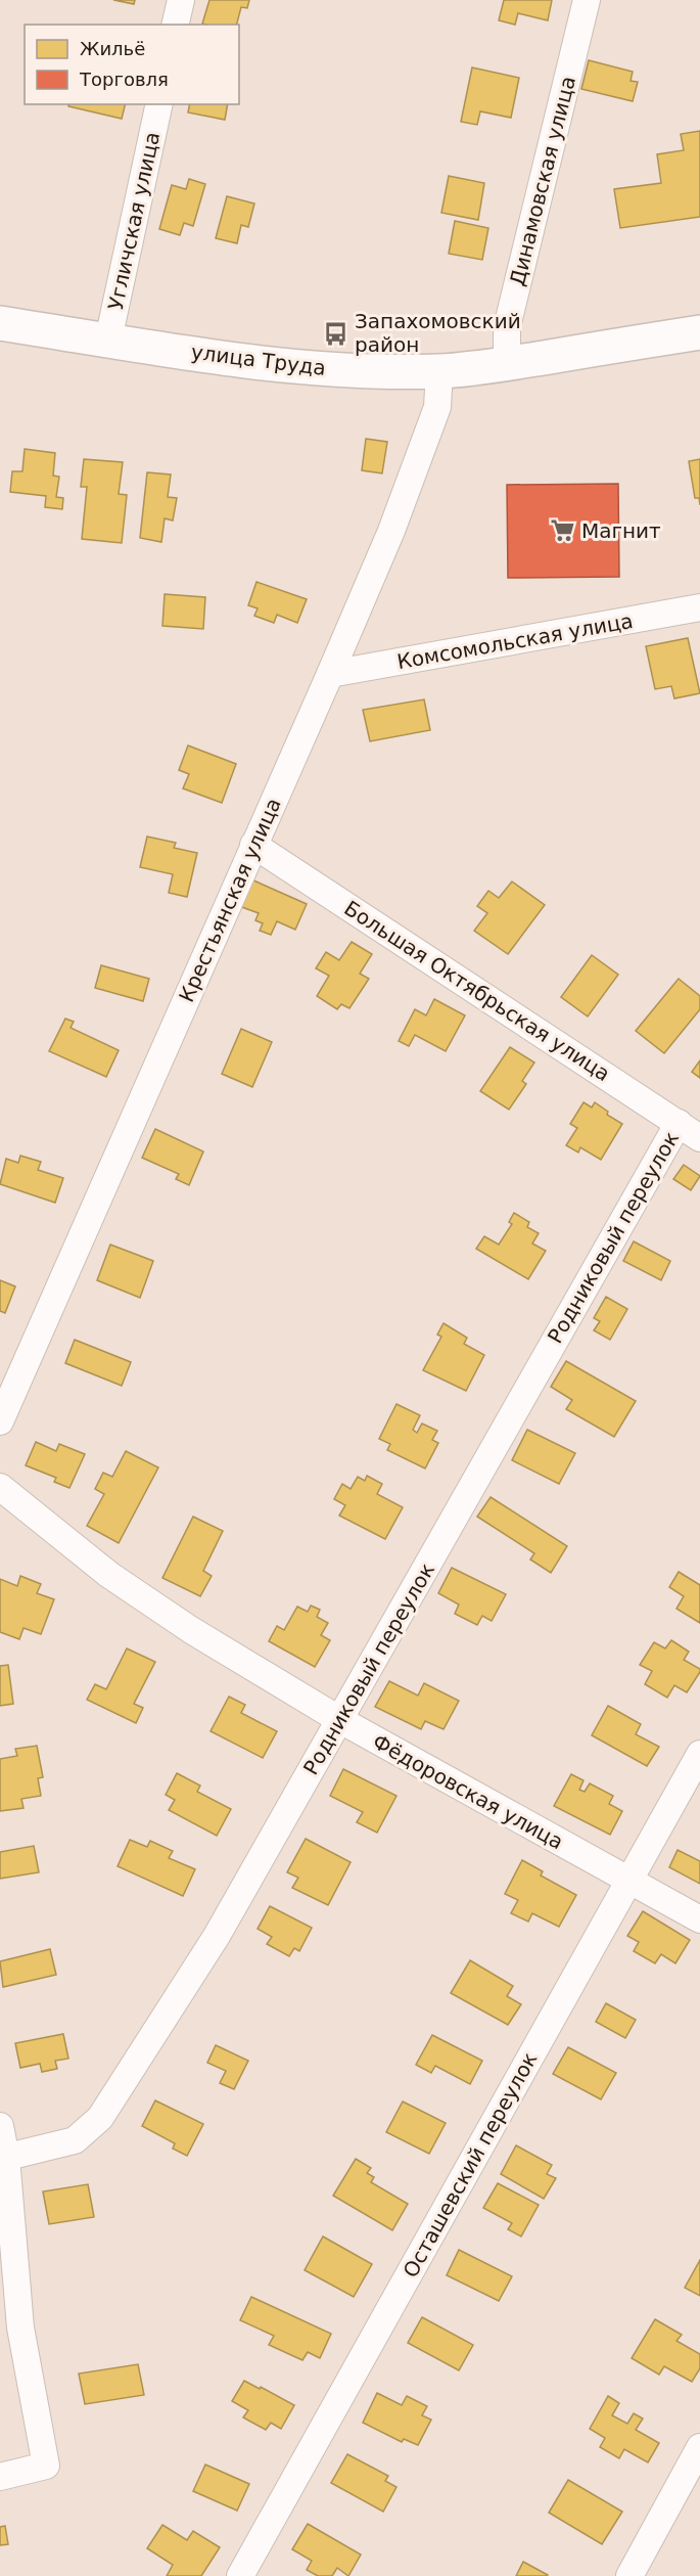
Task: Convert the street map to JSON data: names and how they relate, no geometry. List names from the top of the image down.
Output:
{
  "streets": {
    "street": [
      "Динамовская улица",
      "Угличская улица",
      "улица Труда",
      "Комсомольская улица",
      "Крестьянская улица",
      "Большая Октябрьская улица",
      "Родниковый переулок",
      "Фёдоровская улица",
      "Осташевский переулок"
    ]
  },
  "crossings": [
    ["Динамовская улица", "улица Труда"],
    ["Угличская улица", "улица Труда"],
    ["улица Труда", "Крестьянская улица"],
    ["Комсомольская улица", "Крестьянская улица"],
    ["Крестьянская улица", "Большая Октябрьская улица"],
    ["Большая Октябрьская улица", "Родниковый переулок"],
    ["Родниковый переулок", "Фёдоровская улица"],
    ["Фёдоровская улица", "Осташевский переулок"]
  ],
  "places": {
    "bus stop": ["Запахомовский район"],
    "supermarket": ["Магнит"]
  },
  "legend": ["Жильё", "Торговля"]
}
